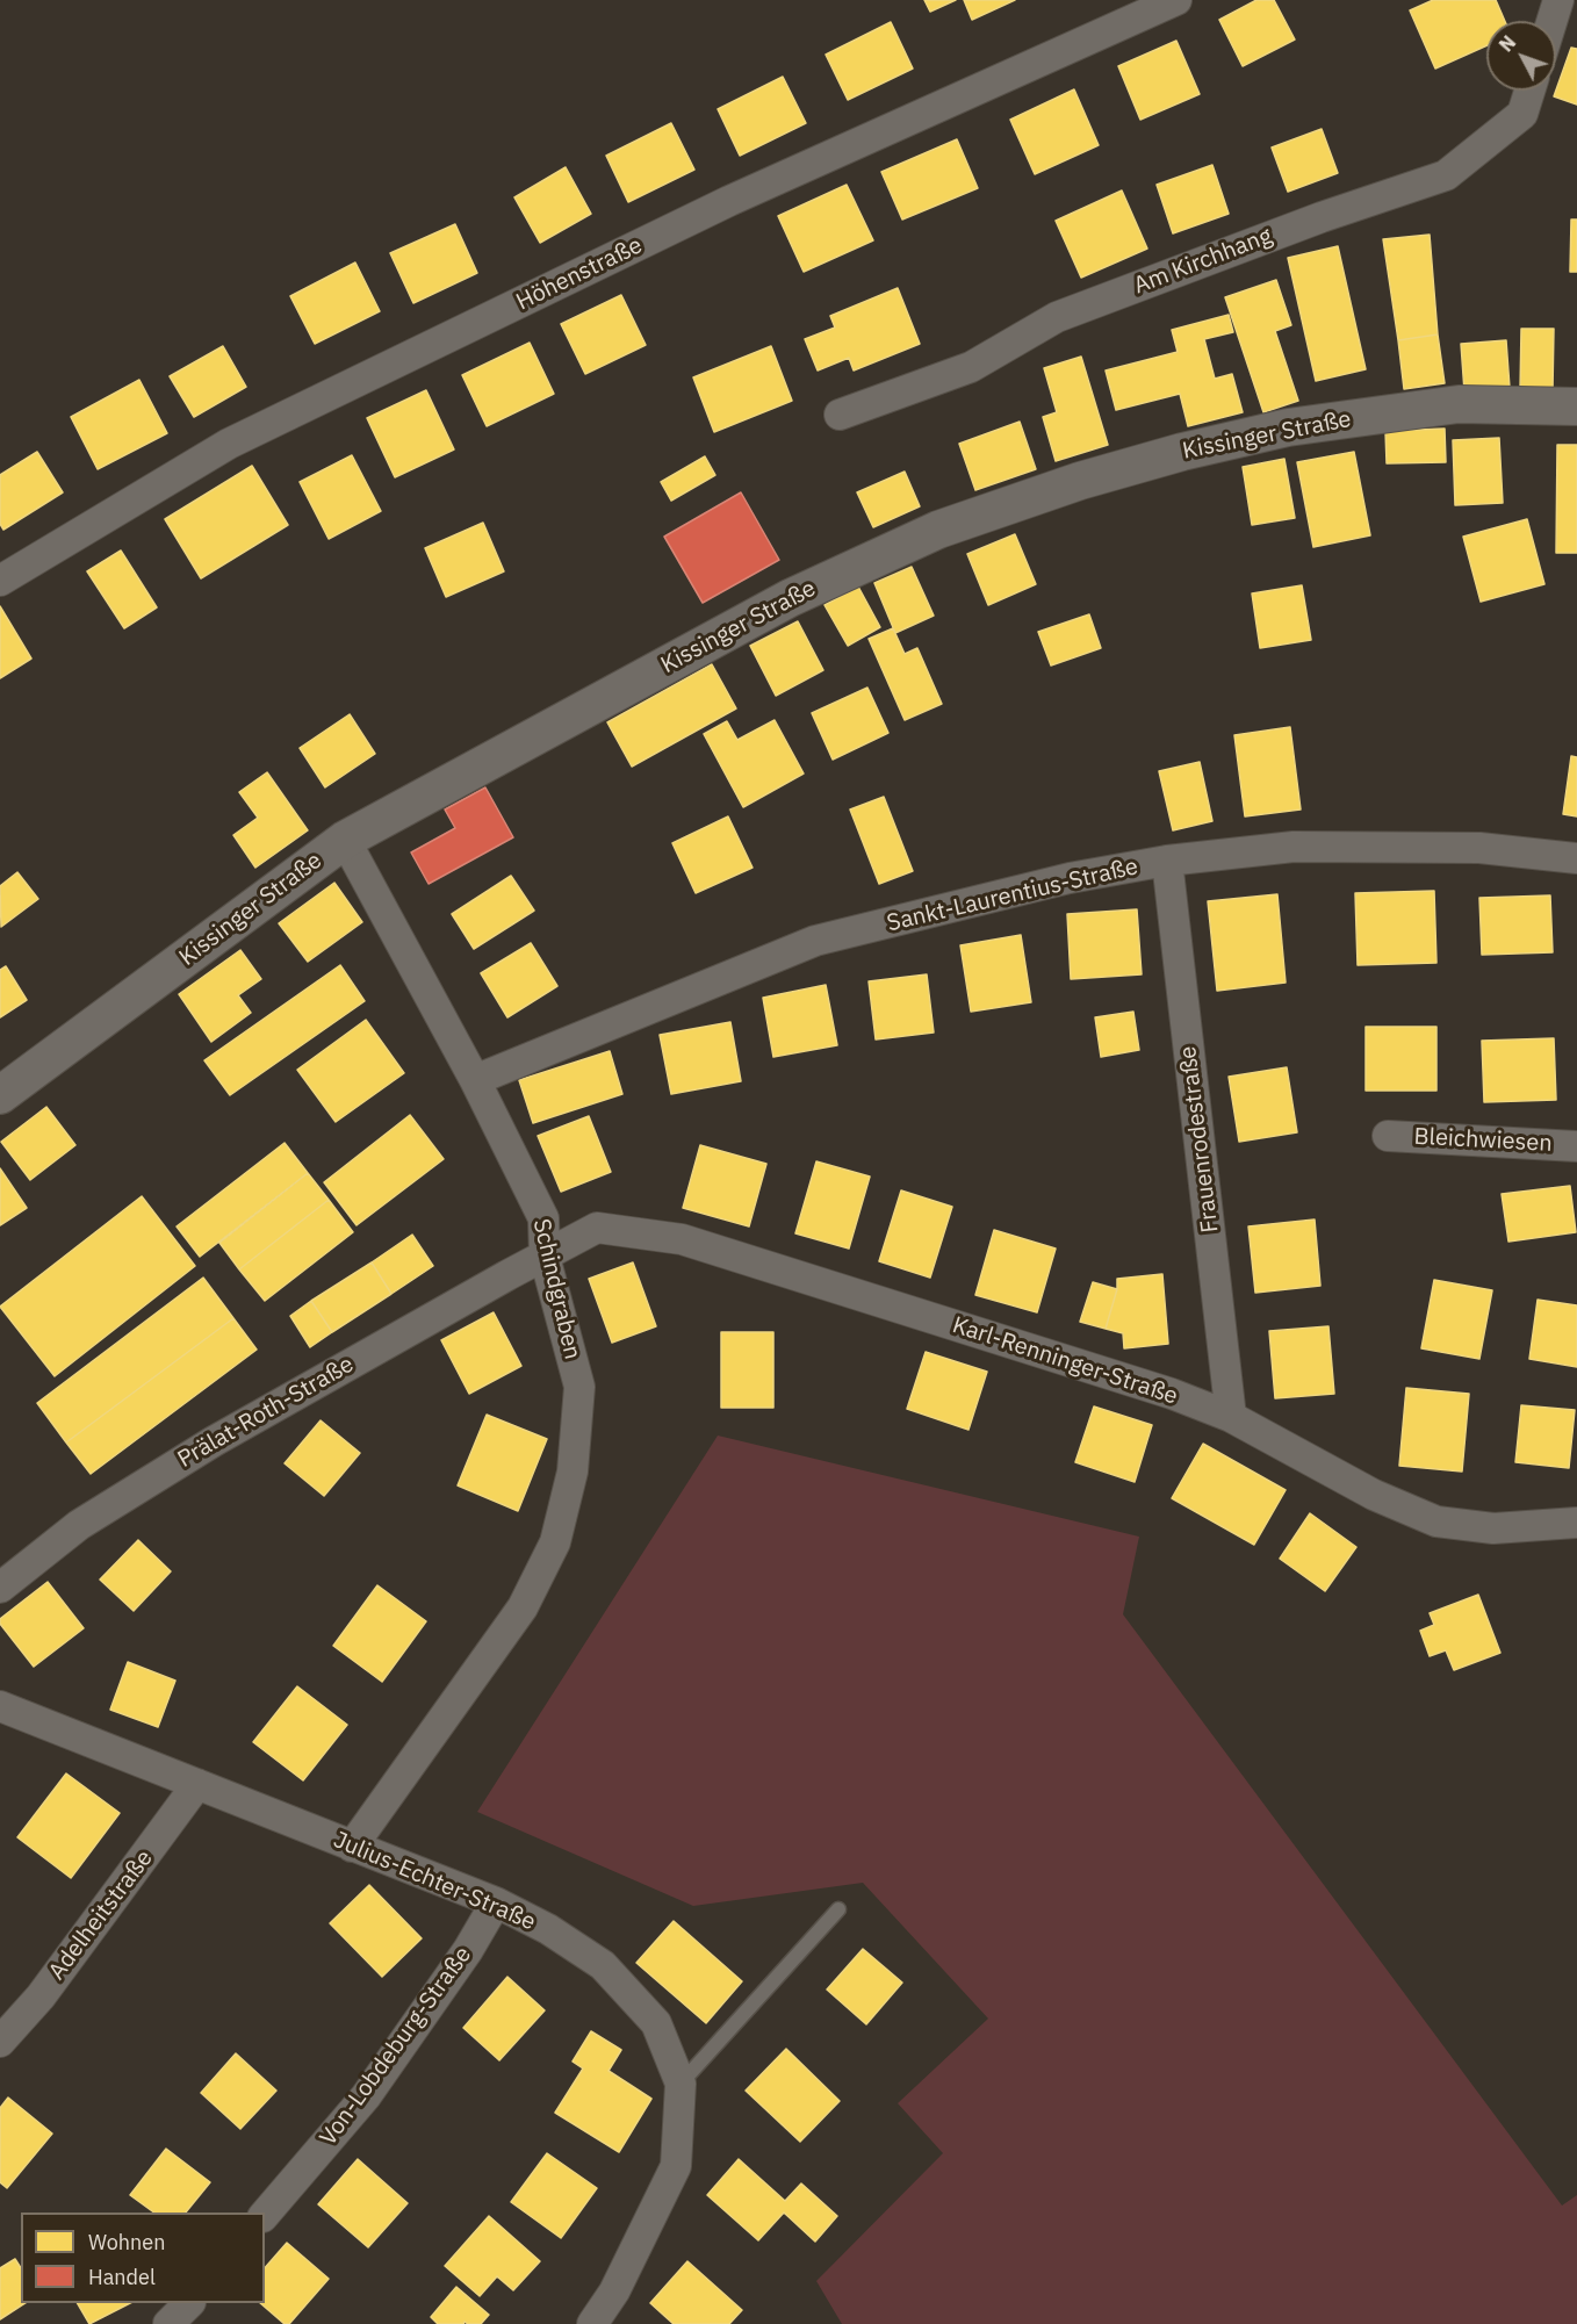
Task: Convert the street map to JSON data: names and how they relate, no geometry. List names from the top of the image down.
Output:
{
  "streets": {
    "street": [
      "Am Kirchhang",
      "Höhenstraße",
      "Kissinger Straße",
      "Sankt-Laurentius-Straße",
      "Frauenrodestraße",
      "Bleichwiesen",
      "Schindgraben",
      "Karl-Renninger-Straße",
      "Prälat-Roth-Straße",
      "Julius-Echter-Straße",
      "Adelheitstraße",
      "Von-Lobdeburg-Straße"
    ]
  },
  "crossings": [
    ["Kissinger Straße", "Schindgraben"],
    ["Sankt-Laurentius-Straße", "Frauenrodestraße"],
    ["Sankt-Laurentius-Straße", "Schindgraben"],
    ["Frauenrodestraße", "Karl-Renninger-Straße"],
    ["Schindgraben", "Karl-Renninger-Straße"],
    ["Schindgraben", "Prälat-Roth-Straße"],
    ["Schindgraben", "Julius-Echter-Straße"],
    ["Karl-Renninger-Straße", "Prälat-Roth-Straße"],
    ["Julius-Echter-Straße", "Adelheitstraße"],
    ["Julius-Echter-Straße", "Von-Lobdeburg-Straße"]
  ],
  "legend": ["Wohnen", "Handel"],
  "north": "top left"
}
